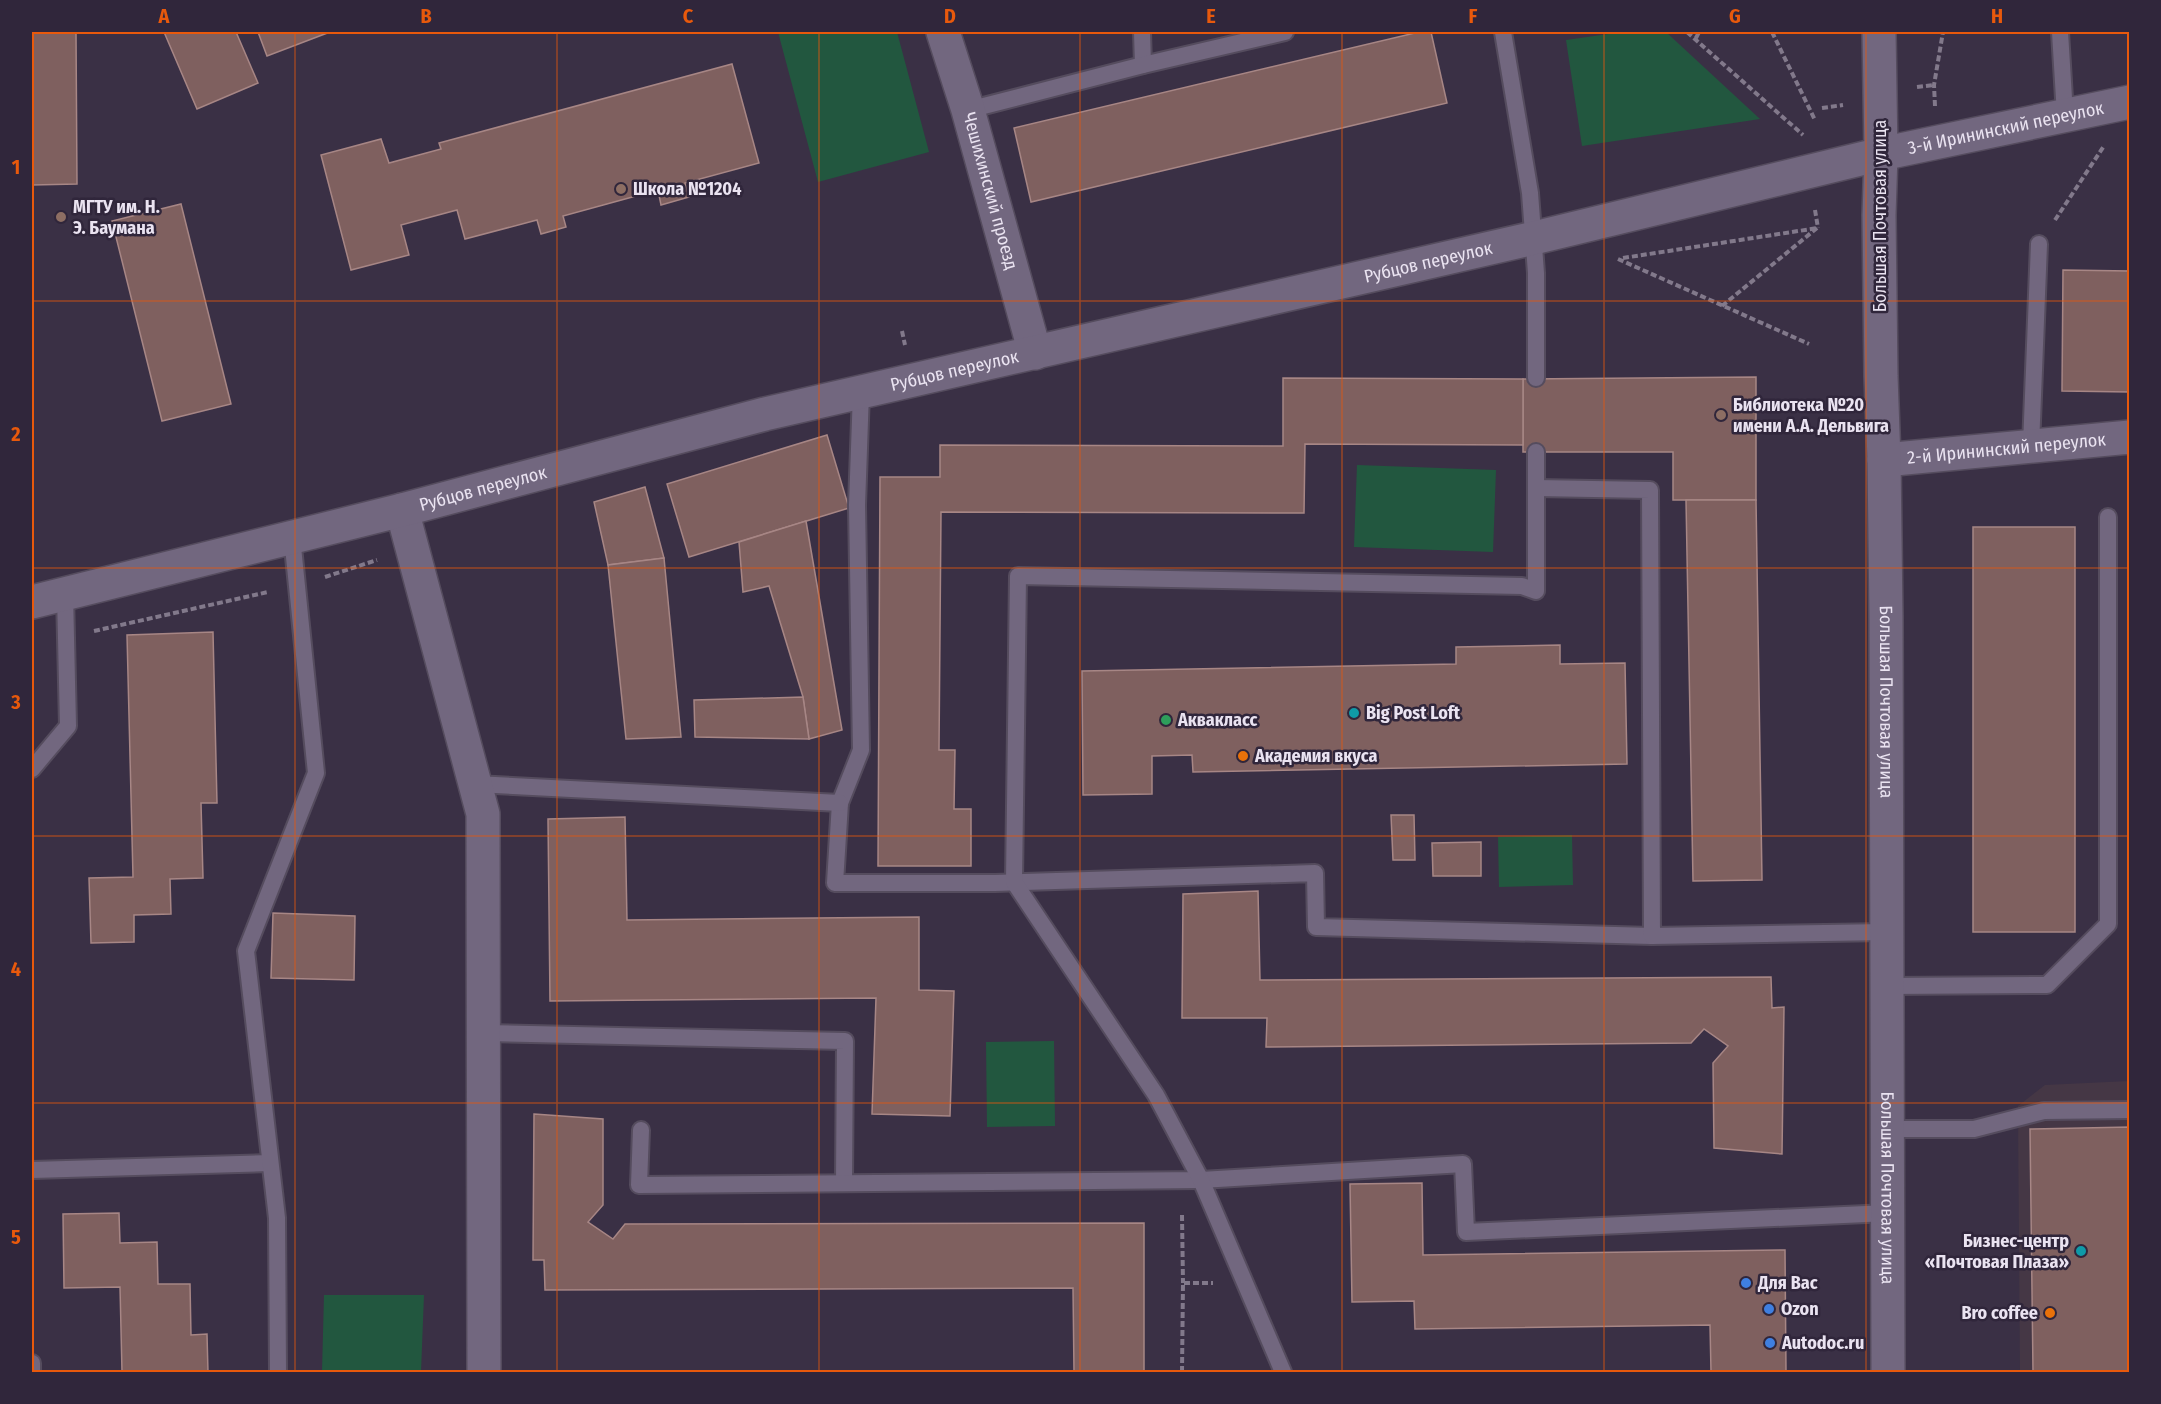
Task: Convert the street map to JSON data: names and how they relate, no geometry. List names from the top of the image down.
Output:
{
  "streets": {
    "street": [
      "3-й Ирининский переулок",
      "Чешихинский проезд",
      "Большая Почтовая улица",
      "Рубцов переулок",
      "2-й Ирининский переулок"
    ]
  },
  "crossings": [
    ["3-й Ирининский переулок", "Большая Почтовая улица"],
    ["3-й Ирининский переулок", "Рубцов переулок"],
    ["Чешихинский проезд", "Рубцов переулок"],
    ["Большая Почтовая улица", "Рубцов переулок"],
    ["Большая Почтовая улица", "2-й Ирининский переулок"]
  ],
  "places": [
    "Школа №1204",
    "МГТУ им. Н. Э. Баумана",
    "Библиотека №20 имени А.А. Дельвига",
    "Big Post Loft",
    "Аквакласс",
    "Академия вкуса",
    "Бизнес-центр «Почтовая Плаза»",
    "Для Вас",
    "Ozon",
    "Bro coffee",
    "Autodoc.ru"
  ],
  "grid": {
    "columns": [
      "A",
      "B",
      "C",
      "D",
      "E",
      "F",
      "G",
      "H"
    ],
    "rows": [
      "1",
      "2",
      "3",
      "4",
      "5"
    ]
  }
}
